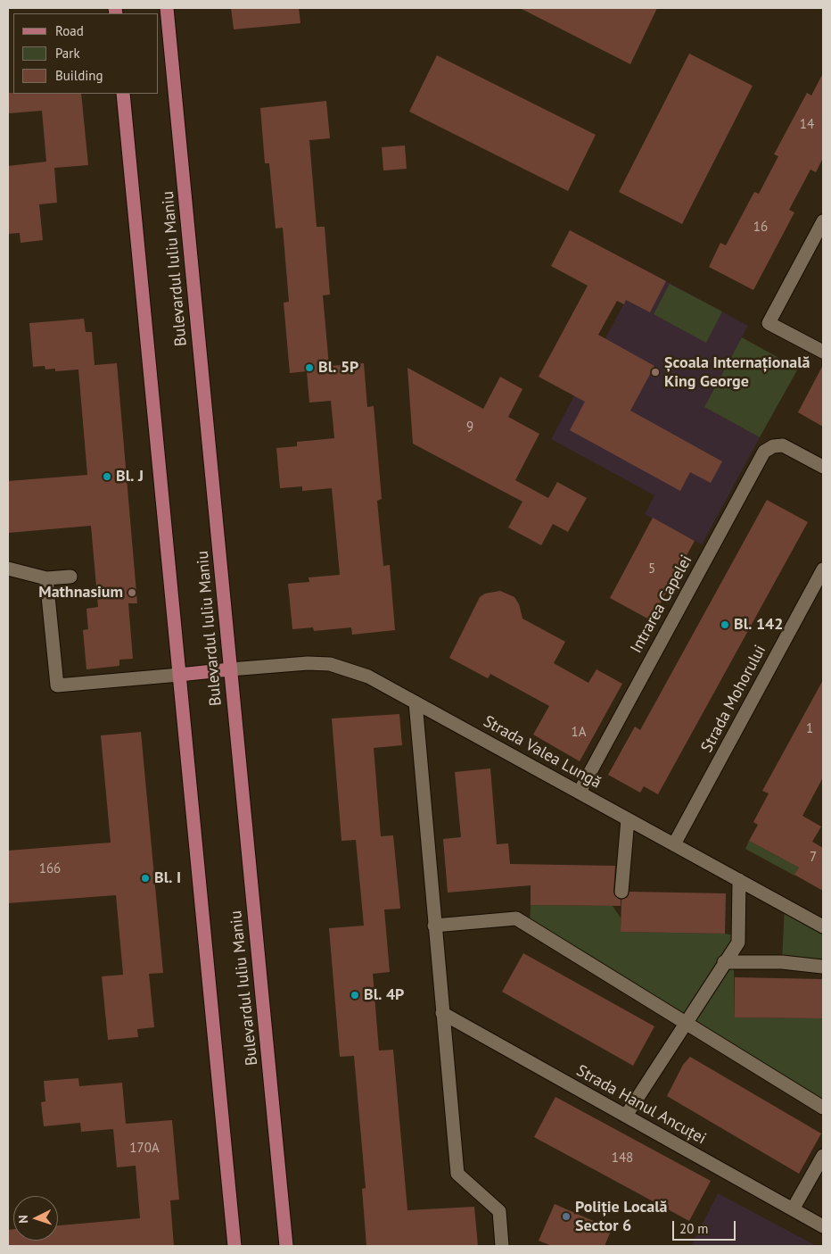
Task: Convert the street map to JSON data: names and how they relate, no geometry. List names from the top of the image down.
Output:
{
  "streets": {
    "main road": ["Bulevardul Iuliu Maniu"],
    "street": [
      "Intrarea Capelei",
      "Strada Mohorului",
      "Strada Valea Lungă",
      "Strada Hanul Ancuței"
    ]
  },
  "crossings": [
    ["Bulevardul Iuliu Maniu", "Strada Valea Lungă"],
    ["Intrarea Capelei", "Strada Valea Lungă"],
    ["Strada Mohorului", "Strada Valea Lungă"]
  ],
  "places": [
    "Bl. 5P",
    "Școala Internațională King George",
    "Bl. J",
    "Mathnasium",
    "Bl. 142",
    "Bl. I",
    "Bl. 4P",
    "Poliție Locală Sector 6"
  ],
  "house_numbers": [
    "14",
    "16",
    "9",
    "5",
    "1",
    "1A",
    "7",
    "166",
    "170A",
    "148"
  ],
  "legend": ["Road", "Park", "Building"],
  "scale_bar": "20 m",
  "north": "left"
}
